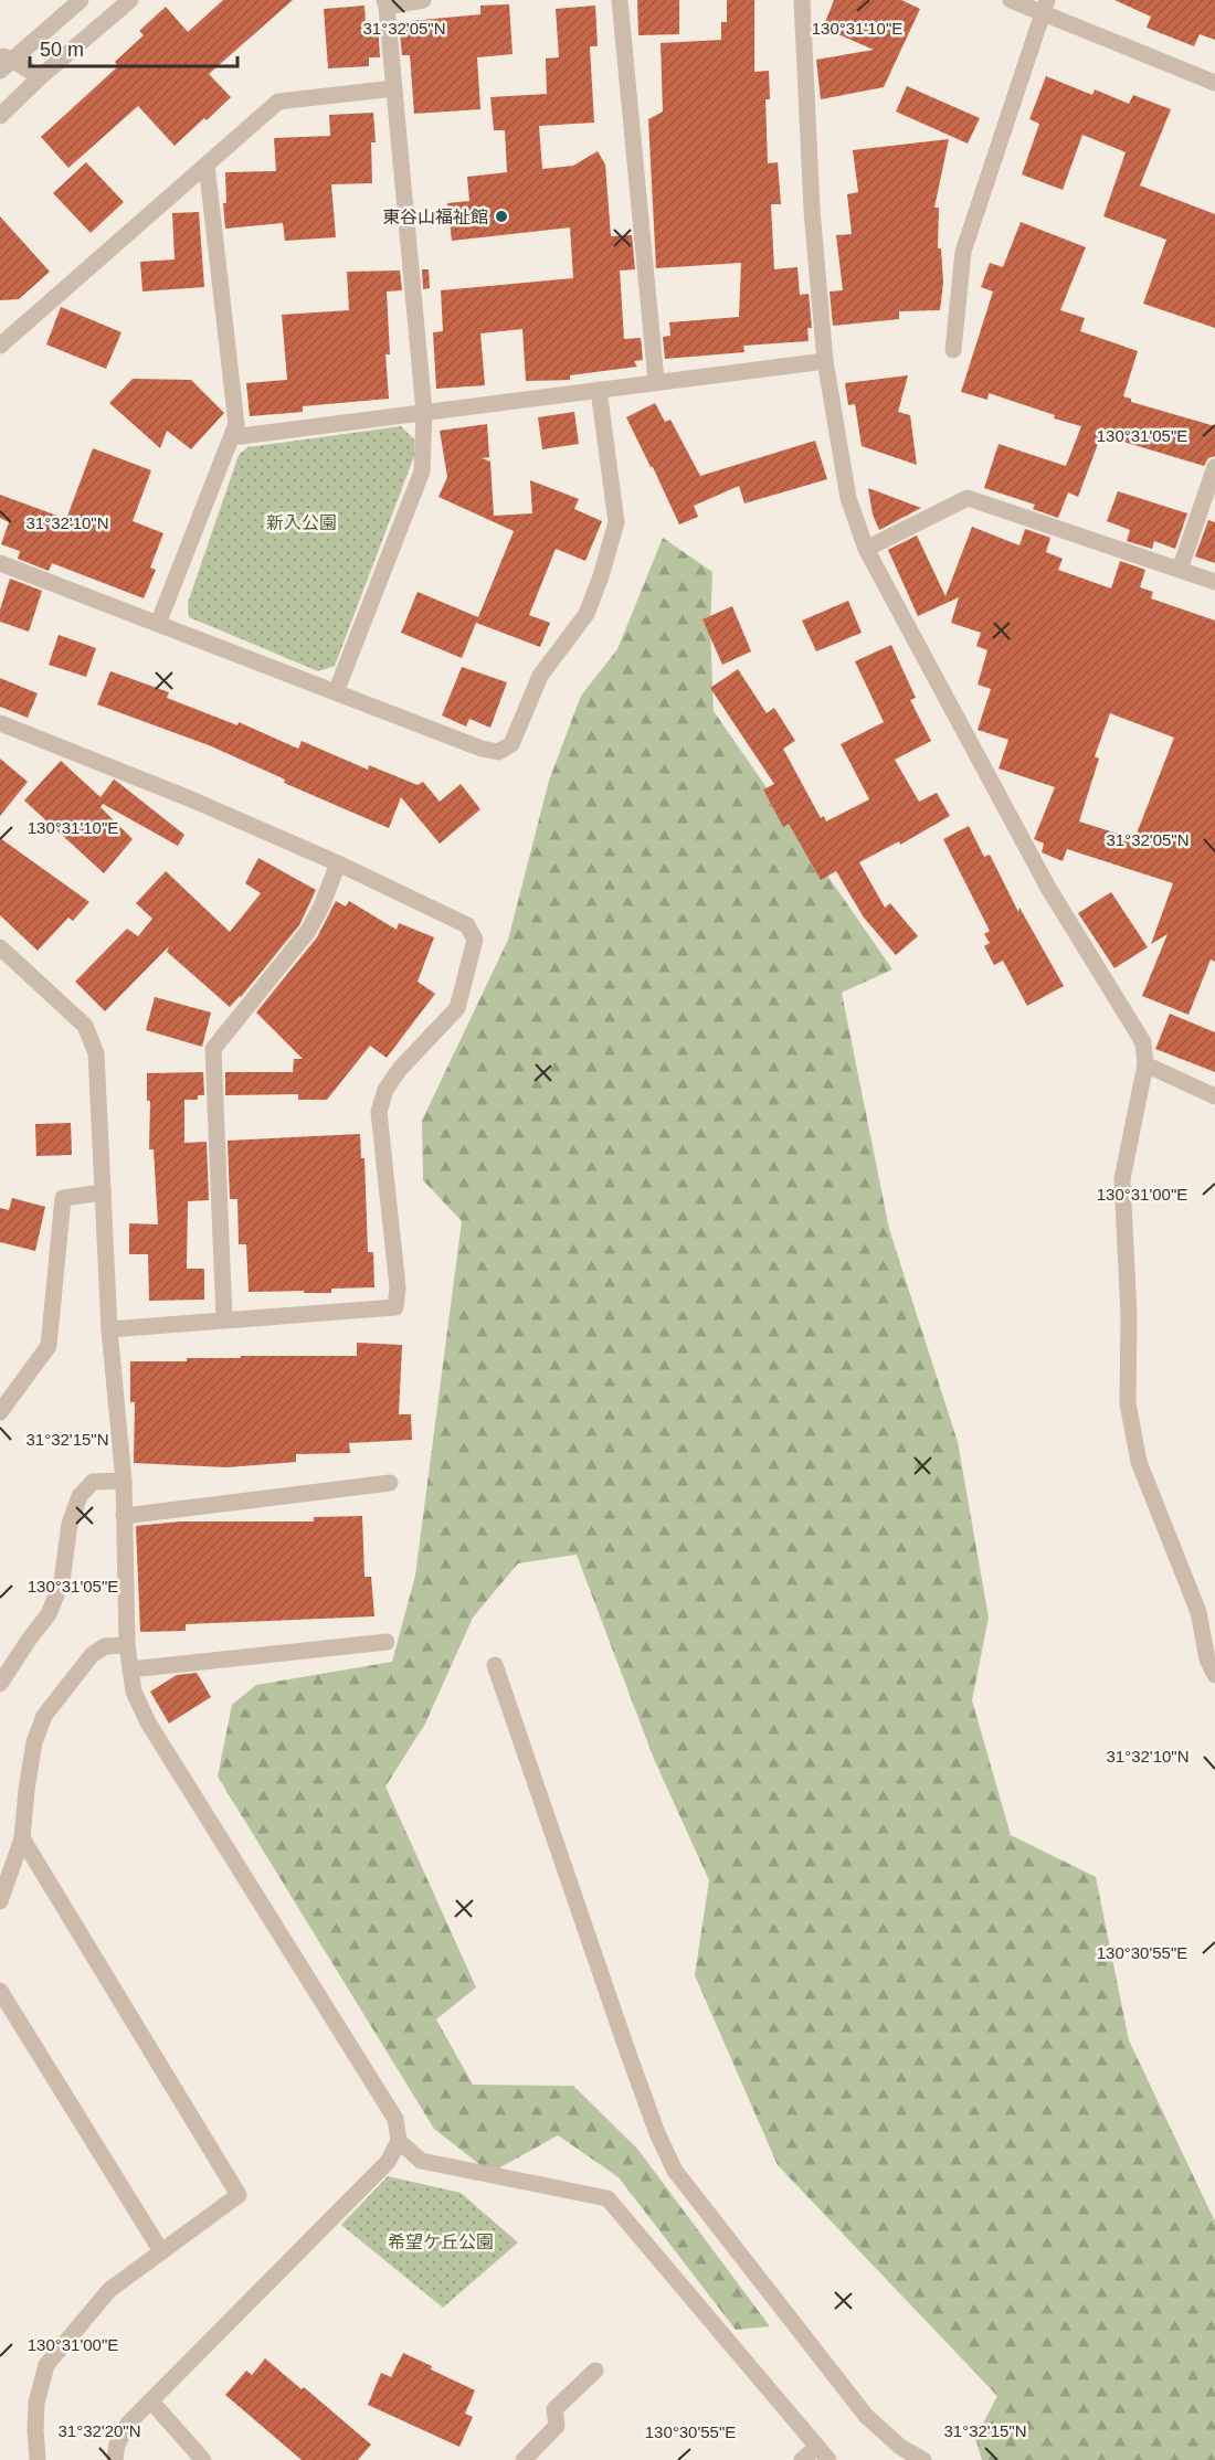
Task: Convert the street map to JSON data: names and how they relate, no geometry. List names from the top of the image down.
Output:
{
  "parks": ["新入公園", "希望ケ丘公園"],
  "places": ["東谷山福祉館"],
  "scale_bar": "50 m",
  "coordinates": [
    "130°31'10\"E",
    "31°32'05\"N",
    "130°31'05\"E",
    "31°32'10\"N",
    "130°31'00\"E",
    "31°32'15\"N",
    "130°30'55\"E",
    "31°32'20\"N"
  ]
}
